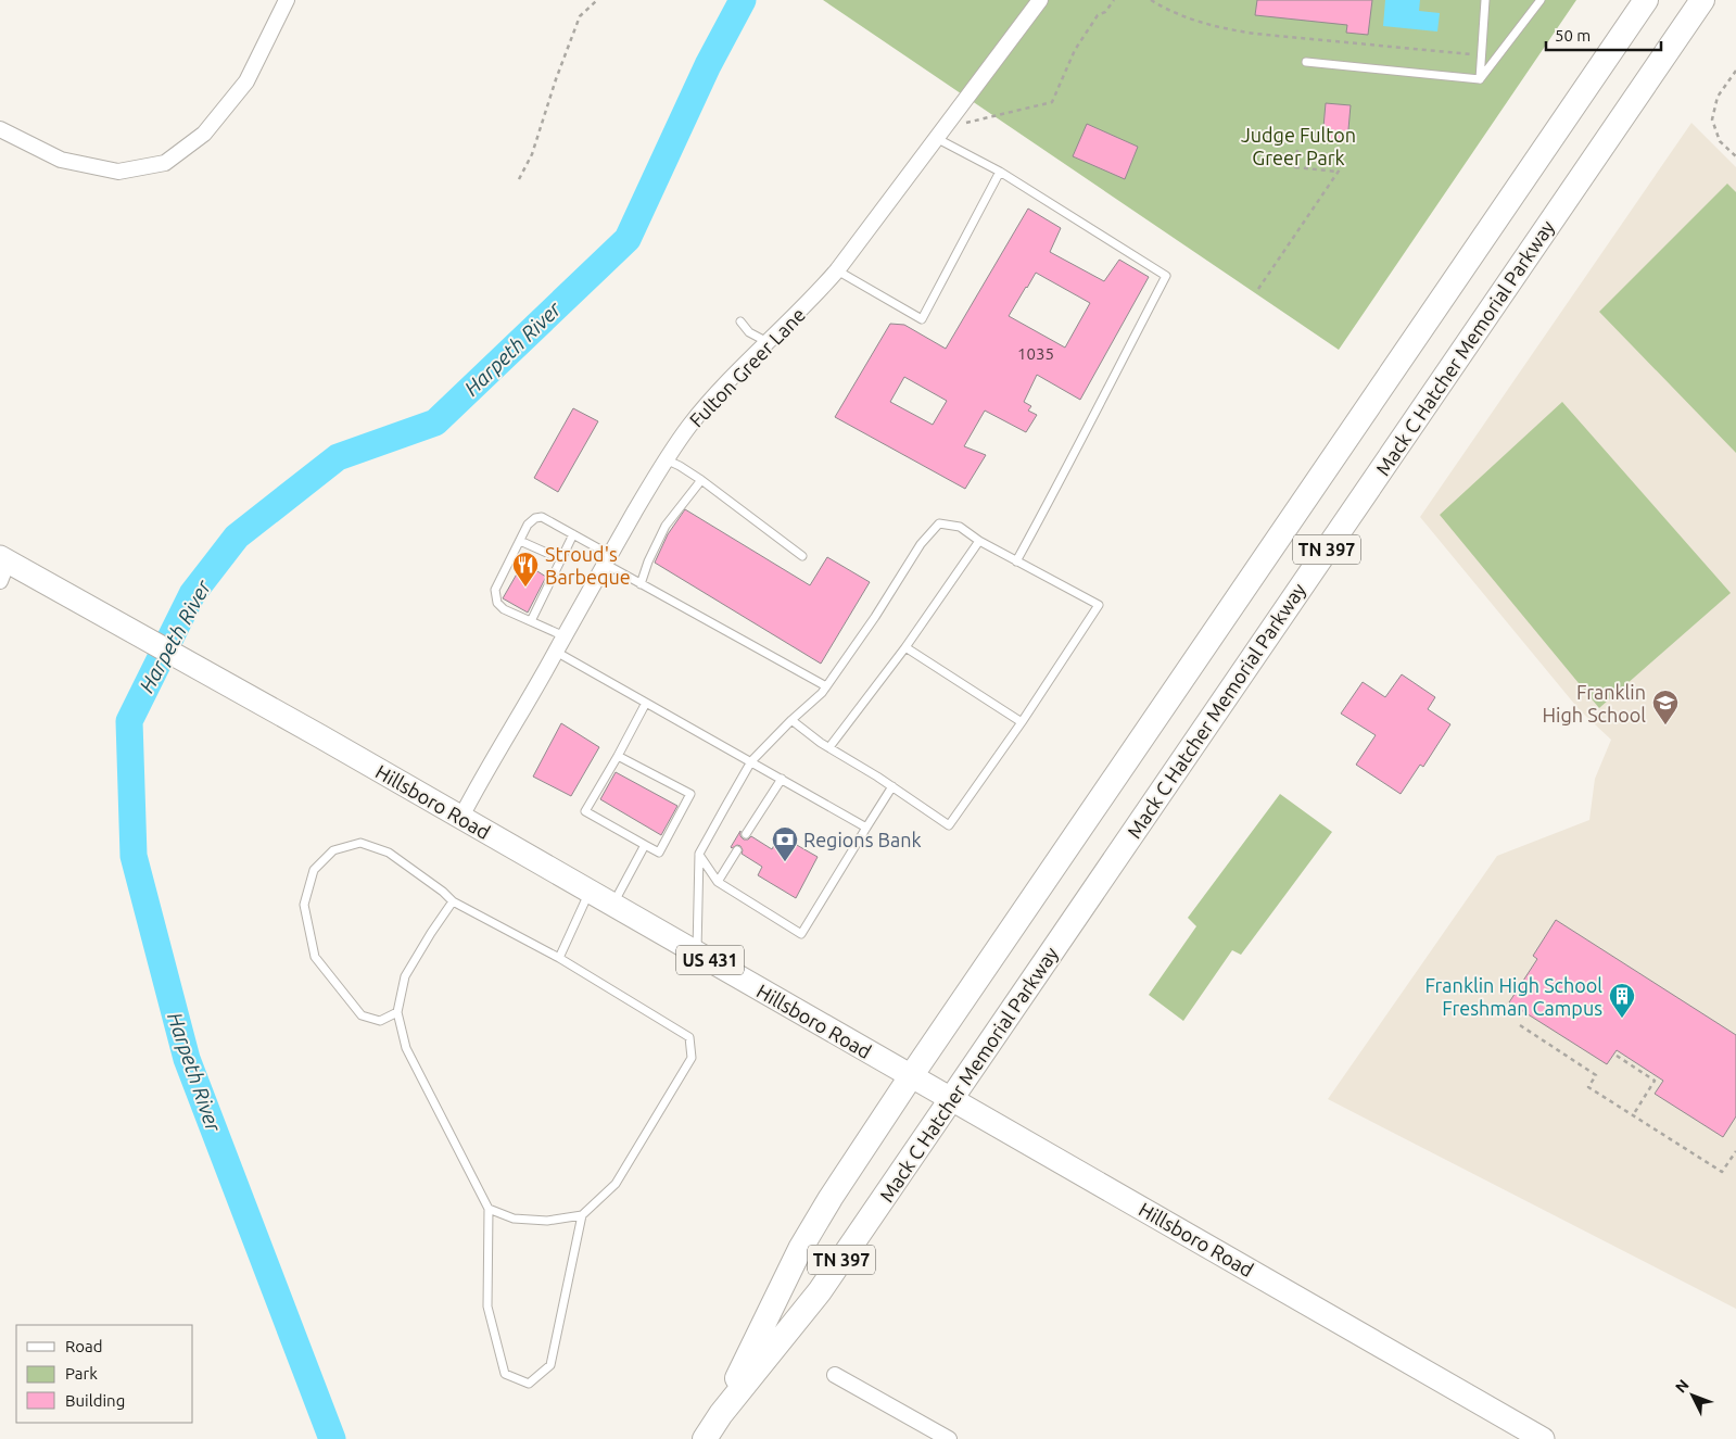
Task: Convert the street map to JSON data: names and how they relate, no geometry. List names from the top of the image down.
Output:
{
  "streets": {
    "highway": ["Mack C Hatcher Memorial Parkway", "TN 397"],
    "main road": ["Hillsboro Road", "US 431"],
    "street": ["Fulton Greer Lane"]
  },
  "crossings": [
    ["Mack C Hatcher Memorial Parkway", "Hillsboro Road"],
    ["Fulton Greer Lane", "Hillsboro Road"]
  ],
  "water": ["Harpeth River"],
  "parks": ["Judge Fulton Greer Park"],
  "places": {
    "restaurant": ["Stroud's Barbeque"],
    "school or university": ["Franklin High School"],
    "bank": ["Regions Bank"],
    "building": ["Franklin High School Freshman Campus"]
  },
  "house_numbers": ["1035"],
  "legend": ["Road", "Park", "Building"],
  "scale_bar": "50 m",
  "north": "top left"
}
